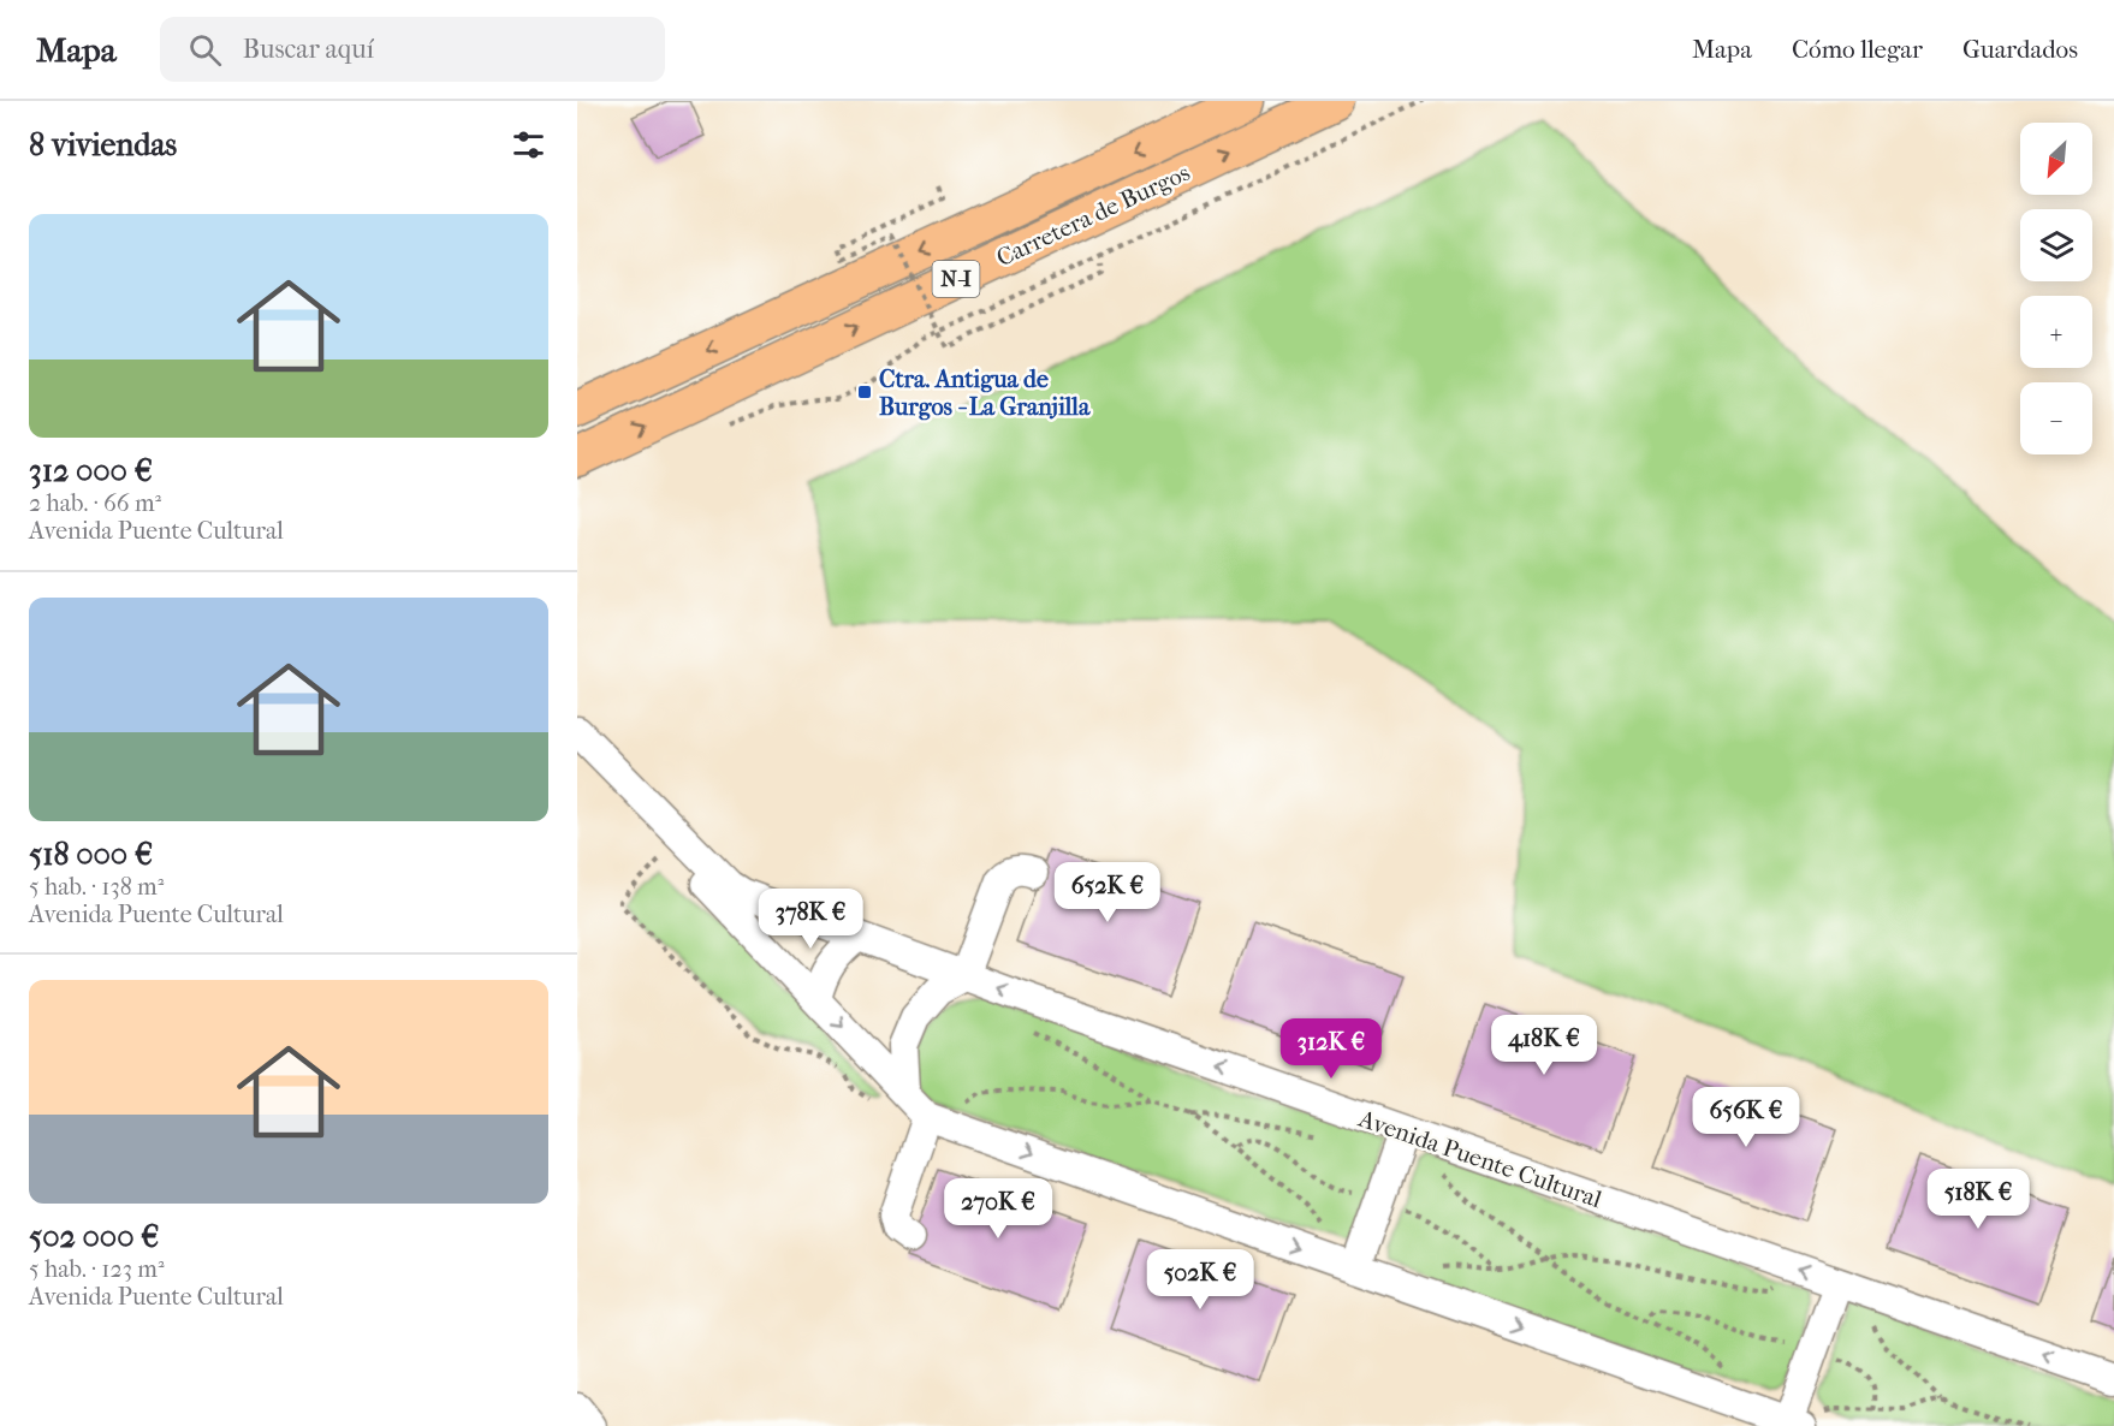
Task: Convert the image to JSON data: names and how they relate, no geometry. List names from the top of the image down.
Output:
{
  "streets": {
    "main road": ["Carretera de Burgos", "N-I"],
    "street": ["Avenida Puente Cultural"]
  },
  "places": {
    "transit": ["Ctra. Antigua de Burgos - La Granjilla"]
  },
  "north": "bottom left",
  "page": {
    "header": "Mapa",
    "search": "Buscar aquí",
    "nav": ["Mapa", "Cómo llegar", "Guardados"],
    "heading": "8 viviendas",
    "map_buttons": ["+", "−"],
    "list": [
      {
        "name": "312 000 €",
        "note": "2 hab. · 66 m² · Avenida Puente Cultural"
      },
      {
        "name": "518 000 €",
        "note": "5 hab. · 138 m² · Avenida Puente Cultural"
      },
      {
        "name": "502 000 €",
        "note": "5 hab. · 123 m² · Avenida Puente Cultural"
      }
    ],
    "price": [
      "652K €",
      "378K €",
      "418K €",
      "312K €",
      "656K €",
      "518K €",
      "270K €",
      "502K €"
    ]
  }
}
